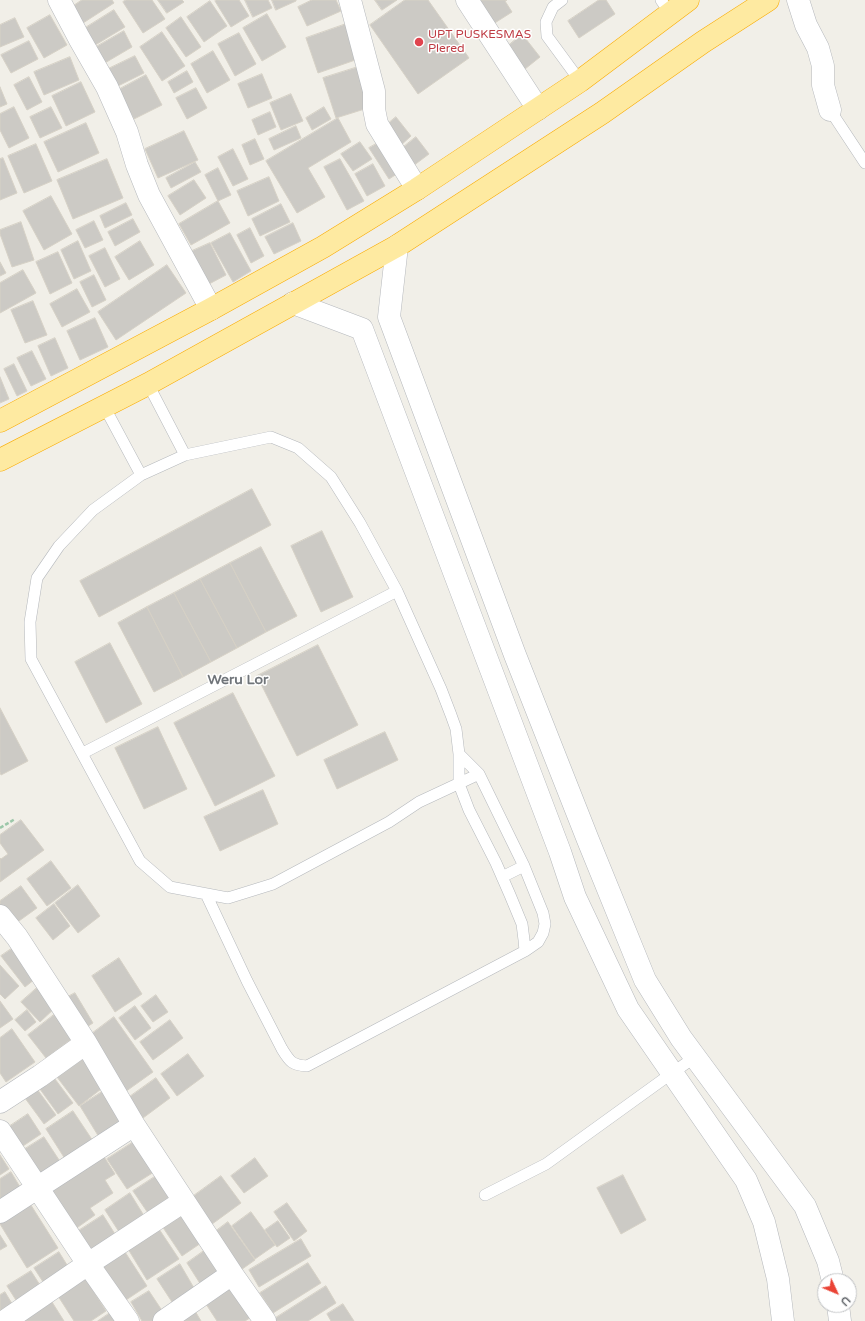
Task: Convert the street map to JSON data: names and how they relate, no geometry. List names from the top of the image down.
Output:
{
  "districts": ["Weru Lor"],
  "places": ["UPT PUSKESMAS Plered"],
  "north": "bottom right"
}
